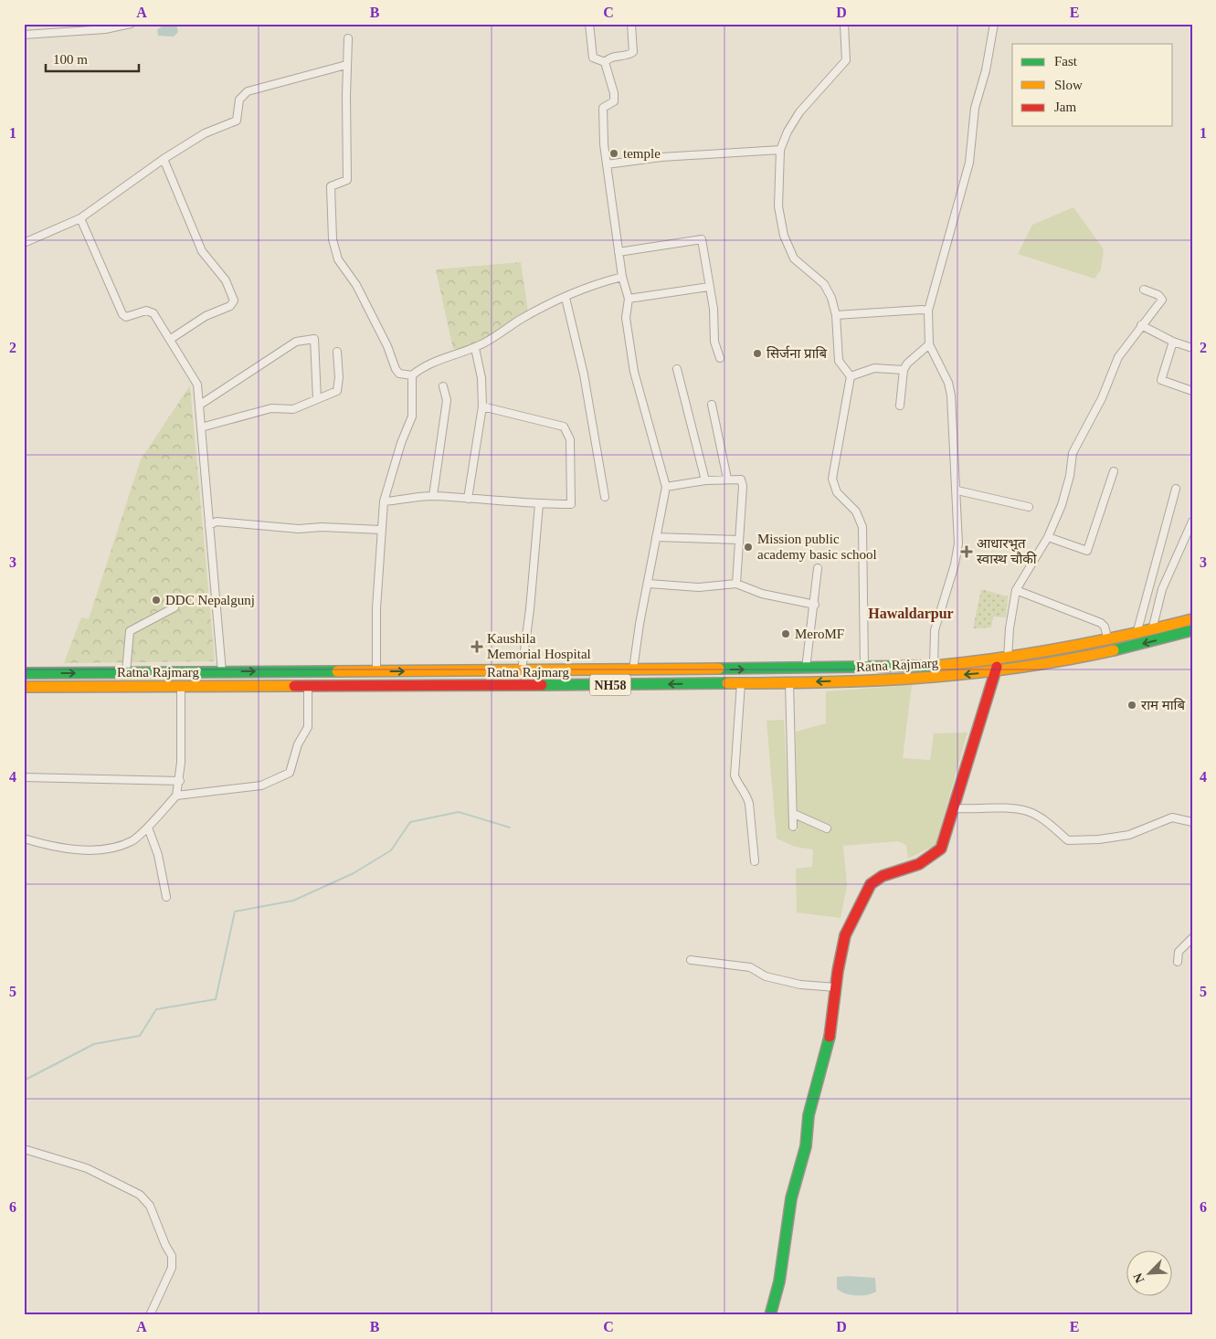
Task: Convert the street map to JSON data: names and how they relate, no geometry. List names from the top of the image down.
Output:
{
  "streets": {
    "main road": ["Ratna Rajmarg", "NH58"]
  },
  "districts": ["Hawaldarpur"],
  "places": {
    "other": [
      "temple",
      "सिर्जना प्राबि",
      "Mission public academy basic school",
      "DDC Nepalgunj",
      "MeroMF",
      "राम माबि"
    ],
    "health": ["आधारभुत स्वास्थ चौकी", "Kaushila Memorial Hospital"]
  },
  "legend": ["Fast", "Slow", "Jam"],
  "scale_bar": "100 m",
  "north": "bottom left",
  "grid": {
    "columns": [
      "A",
      "B",
      "C",
      "D",
      "E"
    ],
    "rows": [
      "1",
      "2",
      "3",
      "4",
      "5",
      "6"
    ]
  }
}
